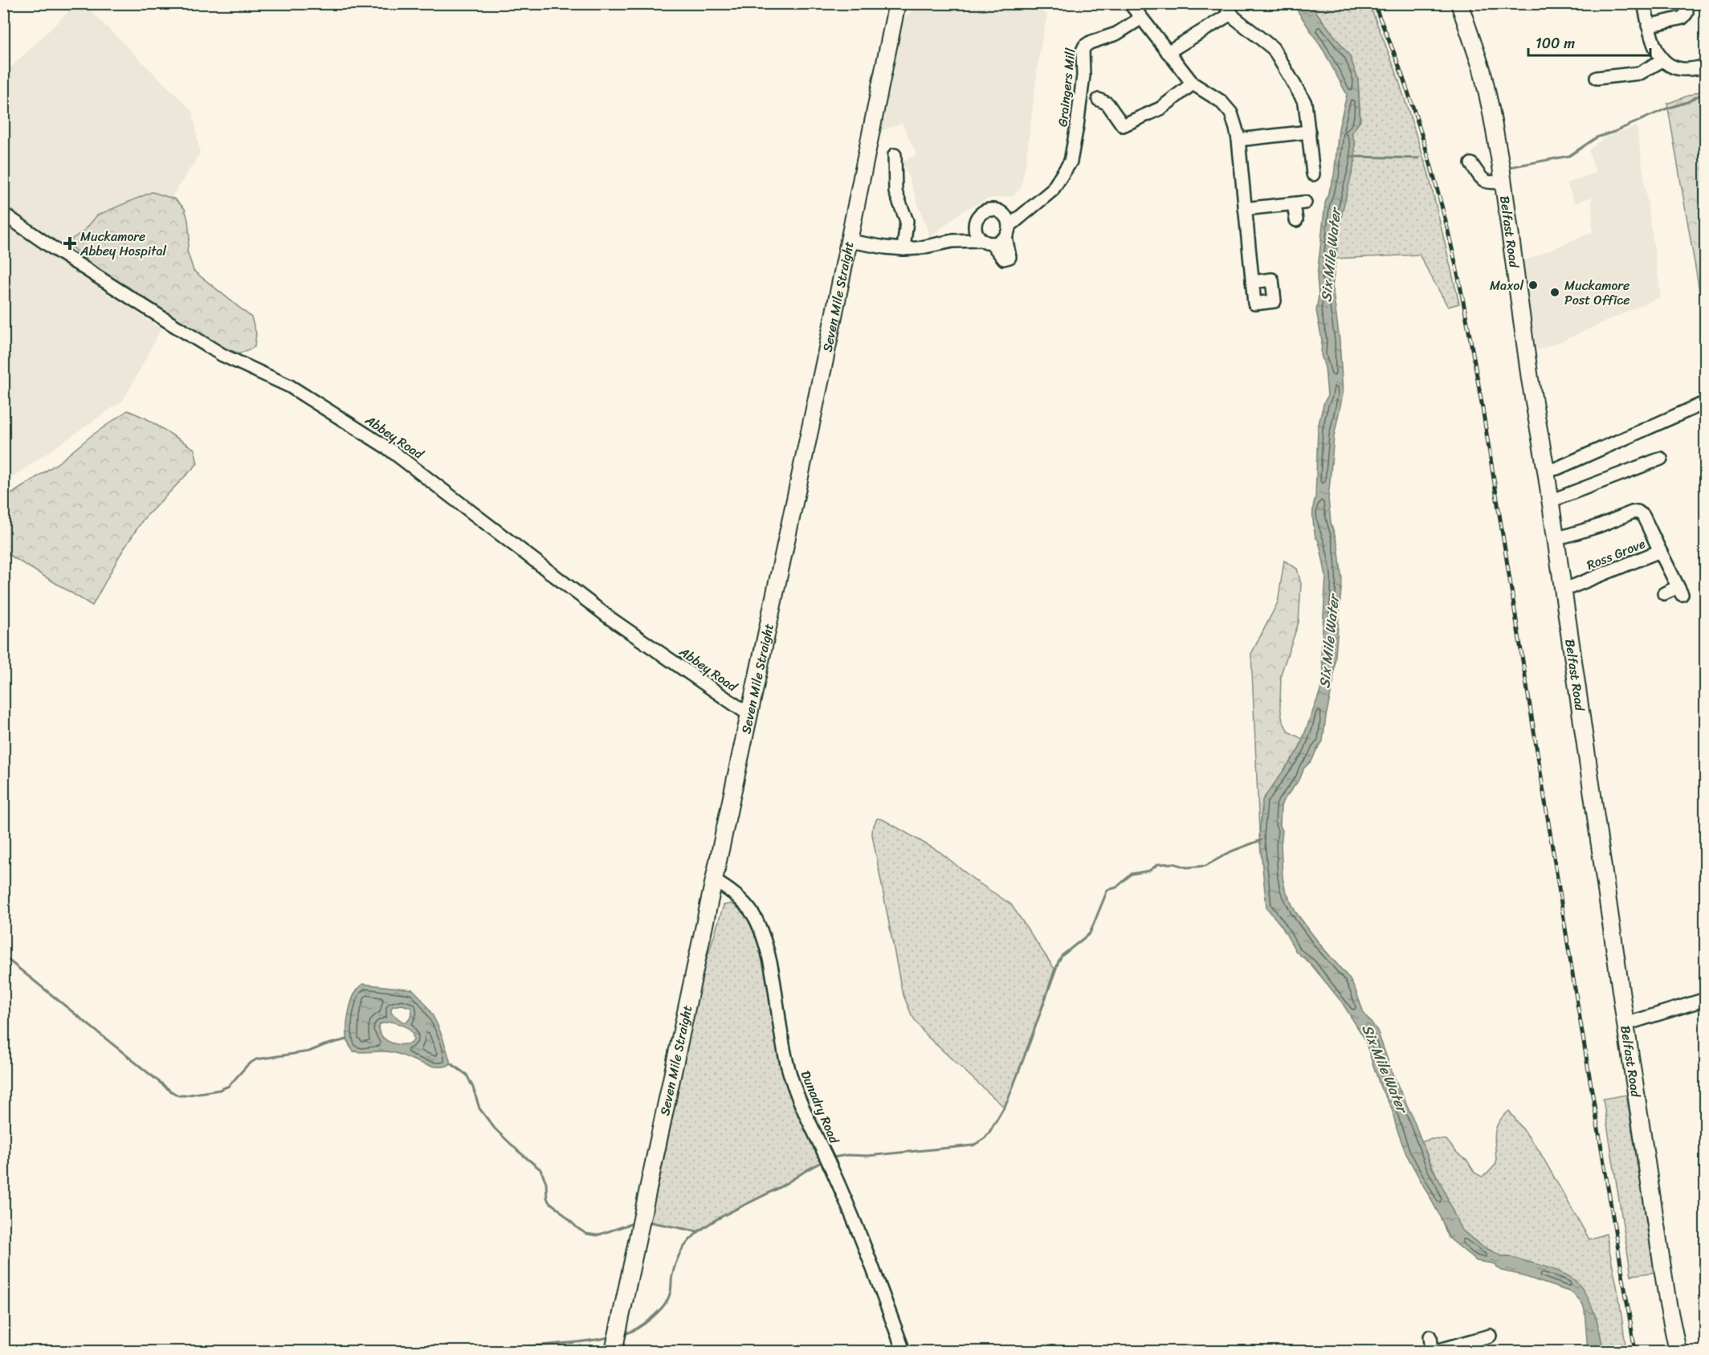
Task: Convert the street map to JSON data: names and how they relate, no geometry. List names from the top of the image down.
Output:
{
  "streets": {
    "main road": ["Belfast Road", "Seven Mile Straight"],
    "street": [
      "Graingers Mill",
      "Abbey Road",
      "Ross Grove",
      "Dunadry Road"
    ]
  },
  "crossings": [
    ["Belfast Road", "Ross Grove"],
    ["Seven Mile Straight", "Abbey Road"],
    ["Seven Mile Straight", "Dunadry Road"]
  ],
  "water": ["Six Mile Water"],
  "places": {
    "health": ["Muckamore Abbey Hospital"],
    "other": ["Maxol", "Muckamore Post Office"]
  },
  "scale_bar": "100 m"
}
